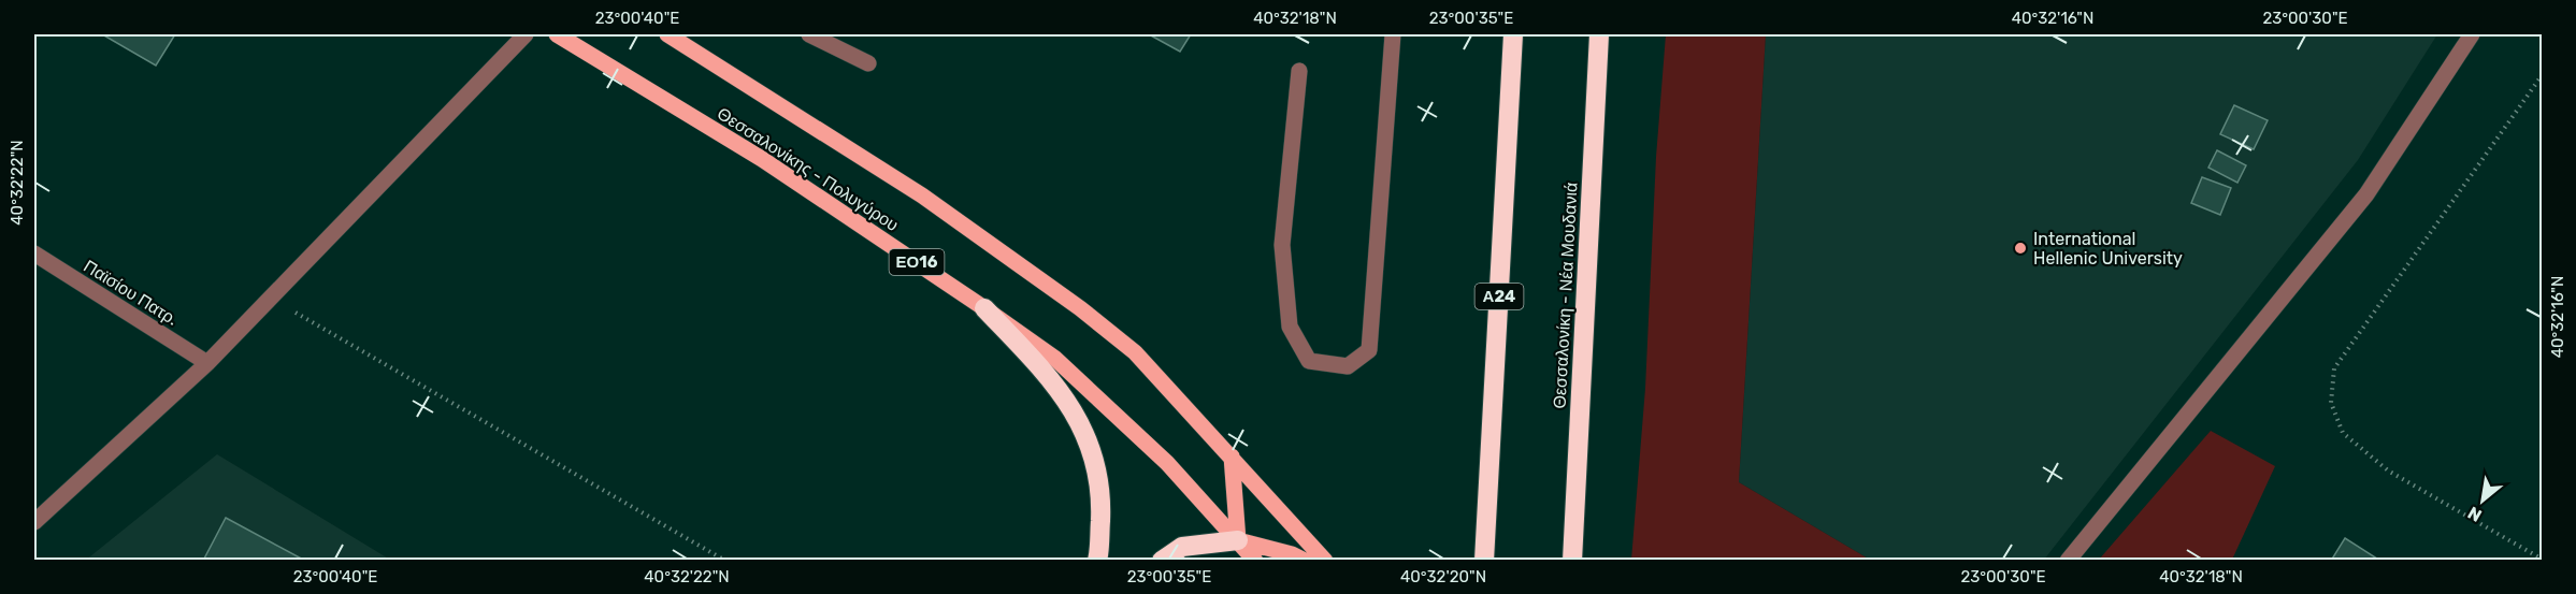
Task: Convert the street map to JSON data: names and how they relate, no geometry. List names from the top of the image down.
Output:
{
  "streets": {
    "highway": ["Θεσσαλονίκη - Νέα Μουδανιά", "Α24"],
    "main road": ["Θεσσαλονίκης - Πολυγύρου", "ΕΟ16"],
    "street": ["Παϊσίου Πατρ."]
  },
  "places": ["International Hellenic University"],
  "north": "bottom left",
  "coordinates": [
    "23°00'40\"E",
    "40°32'18\"N",
    "23°00'35\"E",
    "40°32'16\"N",
    "23°00'30\"E",
    "40°32'22\"N",
    "40°32'20\"N"
  ]
}
